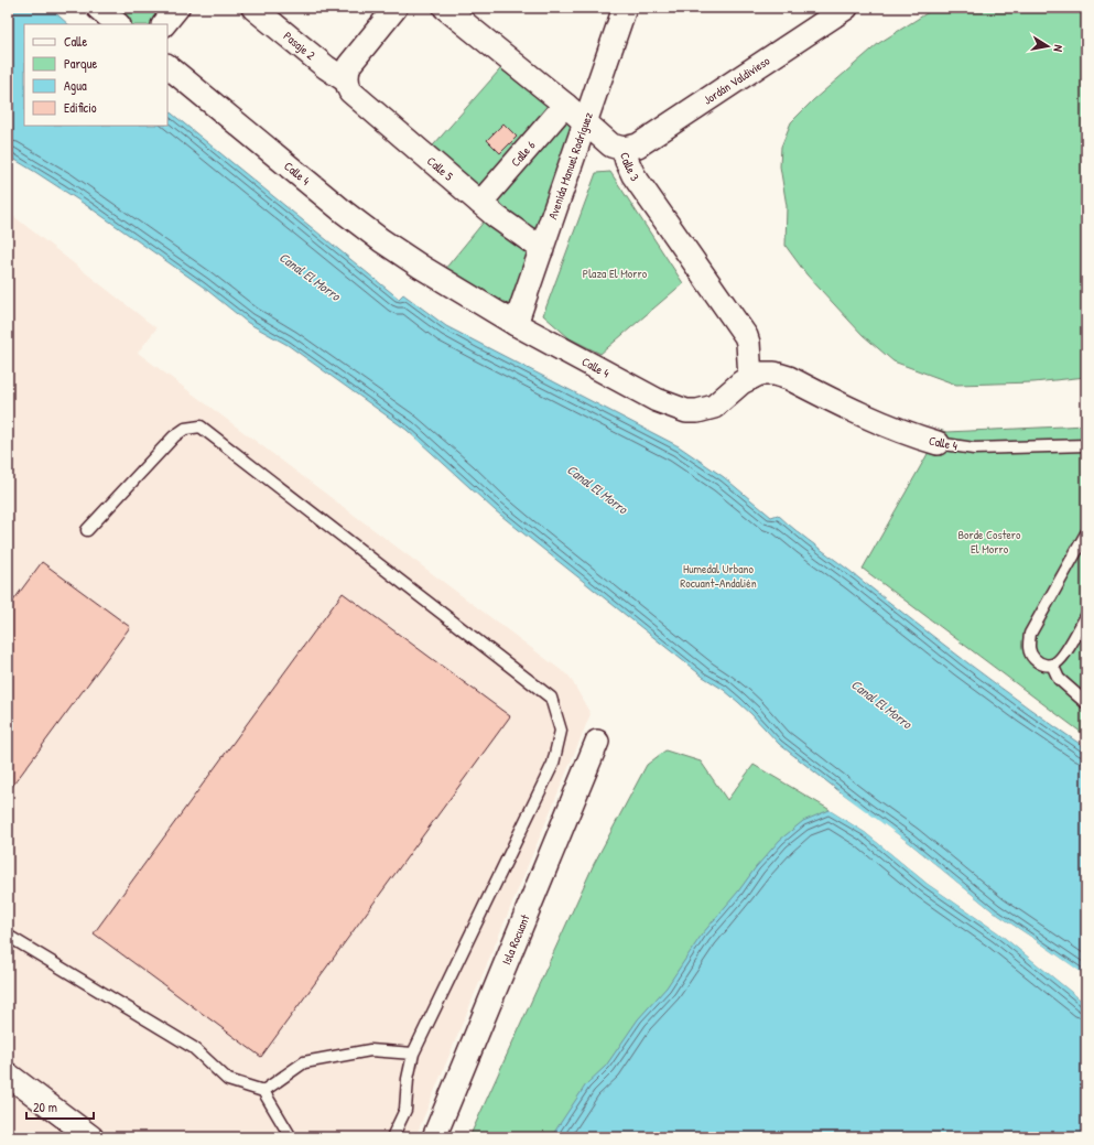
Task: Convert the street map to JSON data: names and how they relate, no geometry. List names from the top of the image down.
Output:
{
  "streets": {
    "street": [
      "Pasaje 2",
      "Jordán Valdivieso",
      "Calle 6",
      "Avenida Manuel Rodríguez",
      "Calle 3",
      "Calle 5",
      "Calle 4",
      "Isla Rocuant"
    ]
  },
  "crossings": [
    ["Pasaje 2", "Calle 5"],
    ["Jordán Valdivieso", "Calle 3"],
    ["Calle 6", "Calle 3"],
    ["Calle 6", "Calle 5"],
    ["Avenida Manuel Rodríguez", "Calle 3"],
    ["Avenida Manuel Rodríguez", "Calle 5"],
    ["Avenida Manuel Rodríguez", "Calle 4"],
    ["Calle 3", "Calle 4"]
  ],
  "water": ["Canal El Morro"],
  "parks": ["Plaza El Morro", "Borde Costero El Morro", "Humedal Urbano Rocuant-Andalién"],
  "legend": [
    "Calle",
    "Parque",
    "Agua",
    "Edificio"
  ],
  "scale_bar": "20 m",
  "north": "right"
}
